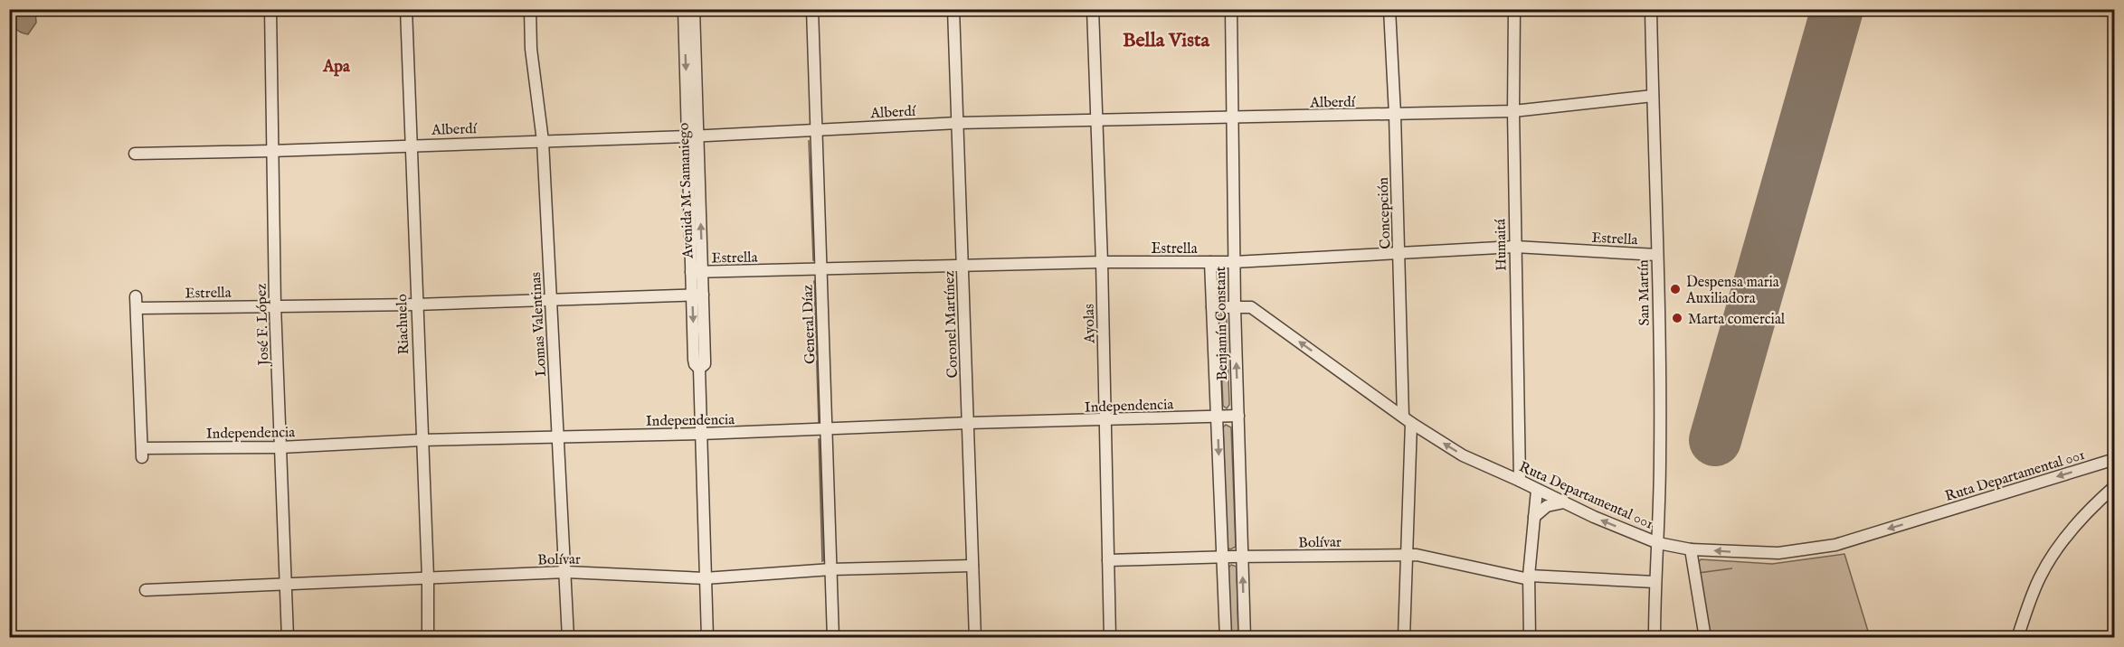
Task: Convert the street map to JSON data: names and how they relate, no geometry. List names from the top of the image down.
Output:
{
  "streets": {
    "street": [
      "Alberdí",
      "Avenida M. Samaniego",
      "Concepción",
      "Estrella",
      "Humaitá",
      "San Martín",
      "Ayolas",
      "Benjamín Constant",
      "José F. López",
      "Riachuelo",
      "Lomas Valentinas",
      "General Díaz",
      "Coronel Martínez",
      "Independencia",
      "Ruta Departamental 001",
      "Bolívar"
    ]
  },
  "crossings": [
    ["Alberdí", "Avenida M. Samaniego"],
    ["Alberdí", "Concepción"],
    ["Alberdí", "Humaitá"],
    ["Alberdí", "San Martín"],
    ["Alberdí", "Ayolas"],
    ["Alberdí", "Benjamín Constant"],
    ["Alberdí", "José F. López"],
    ["Alberdí", "Riachuelo"],
    ["Alberdí", "Lomas Valentinas"],
    ["Alberdí", "General Díaz"],
    ["Alberdí", "Coronel Martínez"],
    ["Avenida M. Samaniego", "Estrella"],
    ["Avenida M. Samaniego", "Independencia"],
    ["Avenida M. Samaniego", "Bolívar"],
    ["Concepción", "Estrella"],
    ["Concepción", "Ruta Departamental 001"],
    ["Concepción", "Bolívar"],
    ["Estrella", "Humaitá"],
    ["Estrella", "San Martín"],
    ["Estrella", "Ayolas"],
    ["Estrella", "Benjamín Constant"],
    ["Estrella", "José F. López"],
    ["Estrella", "Riachuelo"],
    ["Estrella", "Lomas Valentinas"],
    ["Estrella", "General Díaz"],
    ["Estrella", "Coronel Martínez"],
    ["Estrella", "Independencia"],
    ["Humaitá", "Ruta Departamental 001"],
    ["San Martín", "Ruta Departamental 001"],
    ["San Martín", "Bolívar"],
    ["Ayolas", "Independencia"],
    ["Ayolas", "Bolívar"],
    ["Benjamín Constant", "Independencia"],
    ["Benjamín Constant", "Ruta Departamental 001"],
    ["Benjamín Constant", "Bolívar"],
    ["José F. López", "Independencia"],
    ["José F. López", "Bolívar"],
    ["Riachuelo", "Independencia"],
    ["Riachuelo", "Bolívar"],
    ["Lomas Valentinas", "Independencia"],
    ["Lomas Valentinas", "Bolívar"],
    ["General Díaz", "Independencia"],
    ["General Díaz", "Bolívar"],
    ["Coronel Martínez", "Independencia"],
    ["Coronel Martínez", "Bolívar"]
  ],
  "one_way": ["Ruta Departamental 001"],
  "districts": ["Bella Vista", "Apa"],
  "places": ["Despensa maria Auxiliadora", "Marta comercial"]
}
